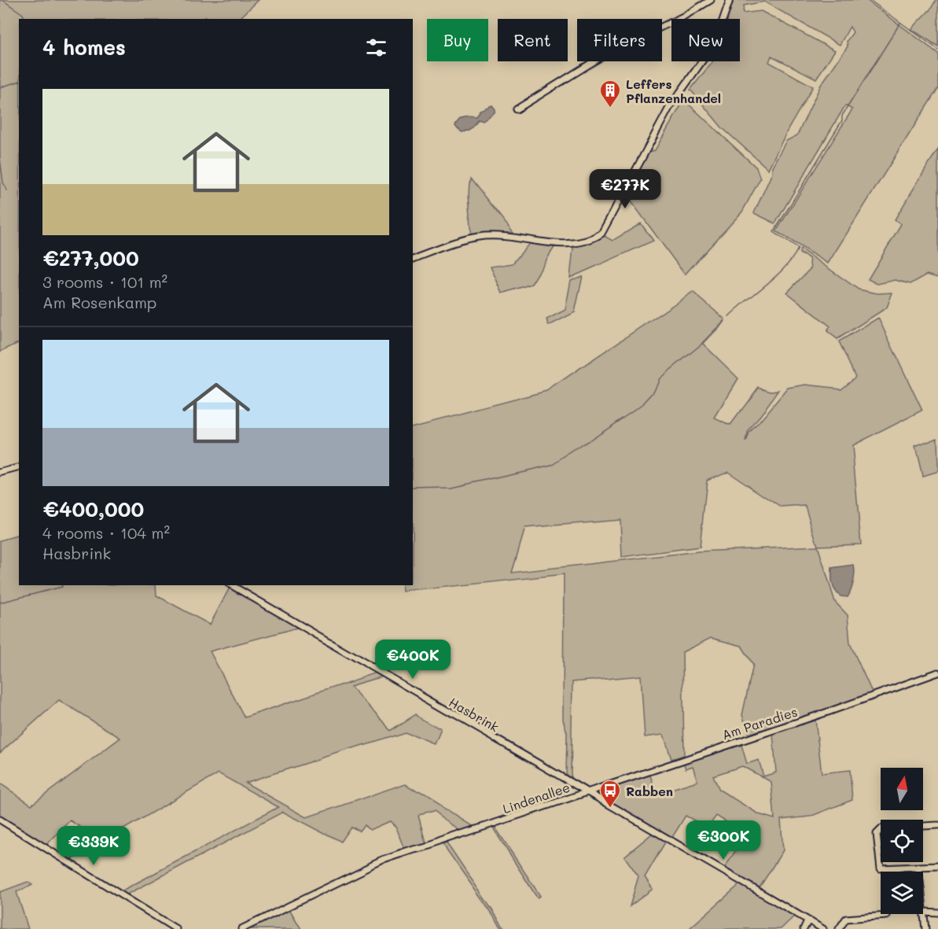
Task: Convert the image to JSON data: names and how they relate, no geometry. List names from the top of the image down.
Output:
{
  "streets": {
    "street": ["Hasbrink", "Am Paradies", "Lindenallee"]
  },
  "crossings": [
    ["Hasbrink", "Am Paradies"],
    ["Hasbrink", "Lindenallee"],
    ["Am Paradies", "Lindenallee"]
  ],
  "places": {
    "building": ["Leffers Pflanzenhandel"],
    "bus stop": ["Rabben"]
  },
  "north": "top",
  "page": {
    "chip": [
      "Buy",
      "Rent",
      "Filters",
      "New"
    ],
    "heading": "4 homes",
    "list": [
      {
        "name": "€277,000",
        "note": "3 rooms · 101 m² · Am Rosenkamp"
      },
      {
        "name": "€400,000",
        "note": "4 rooms · 104 m² · Hasbrink"
      }
    ],
    "price": [
      "€277K",
      "€400K",
      "€300K",
      "€339K"
    ]
  }
}
